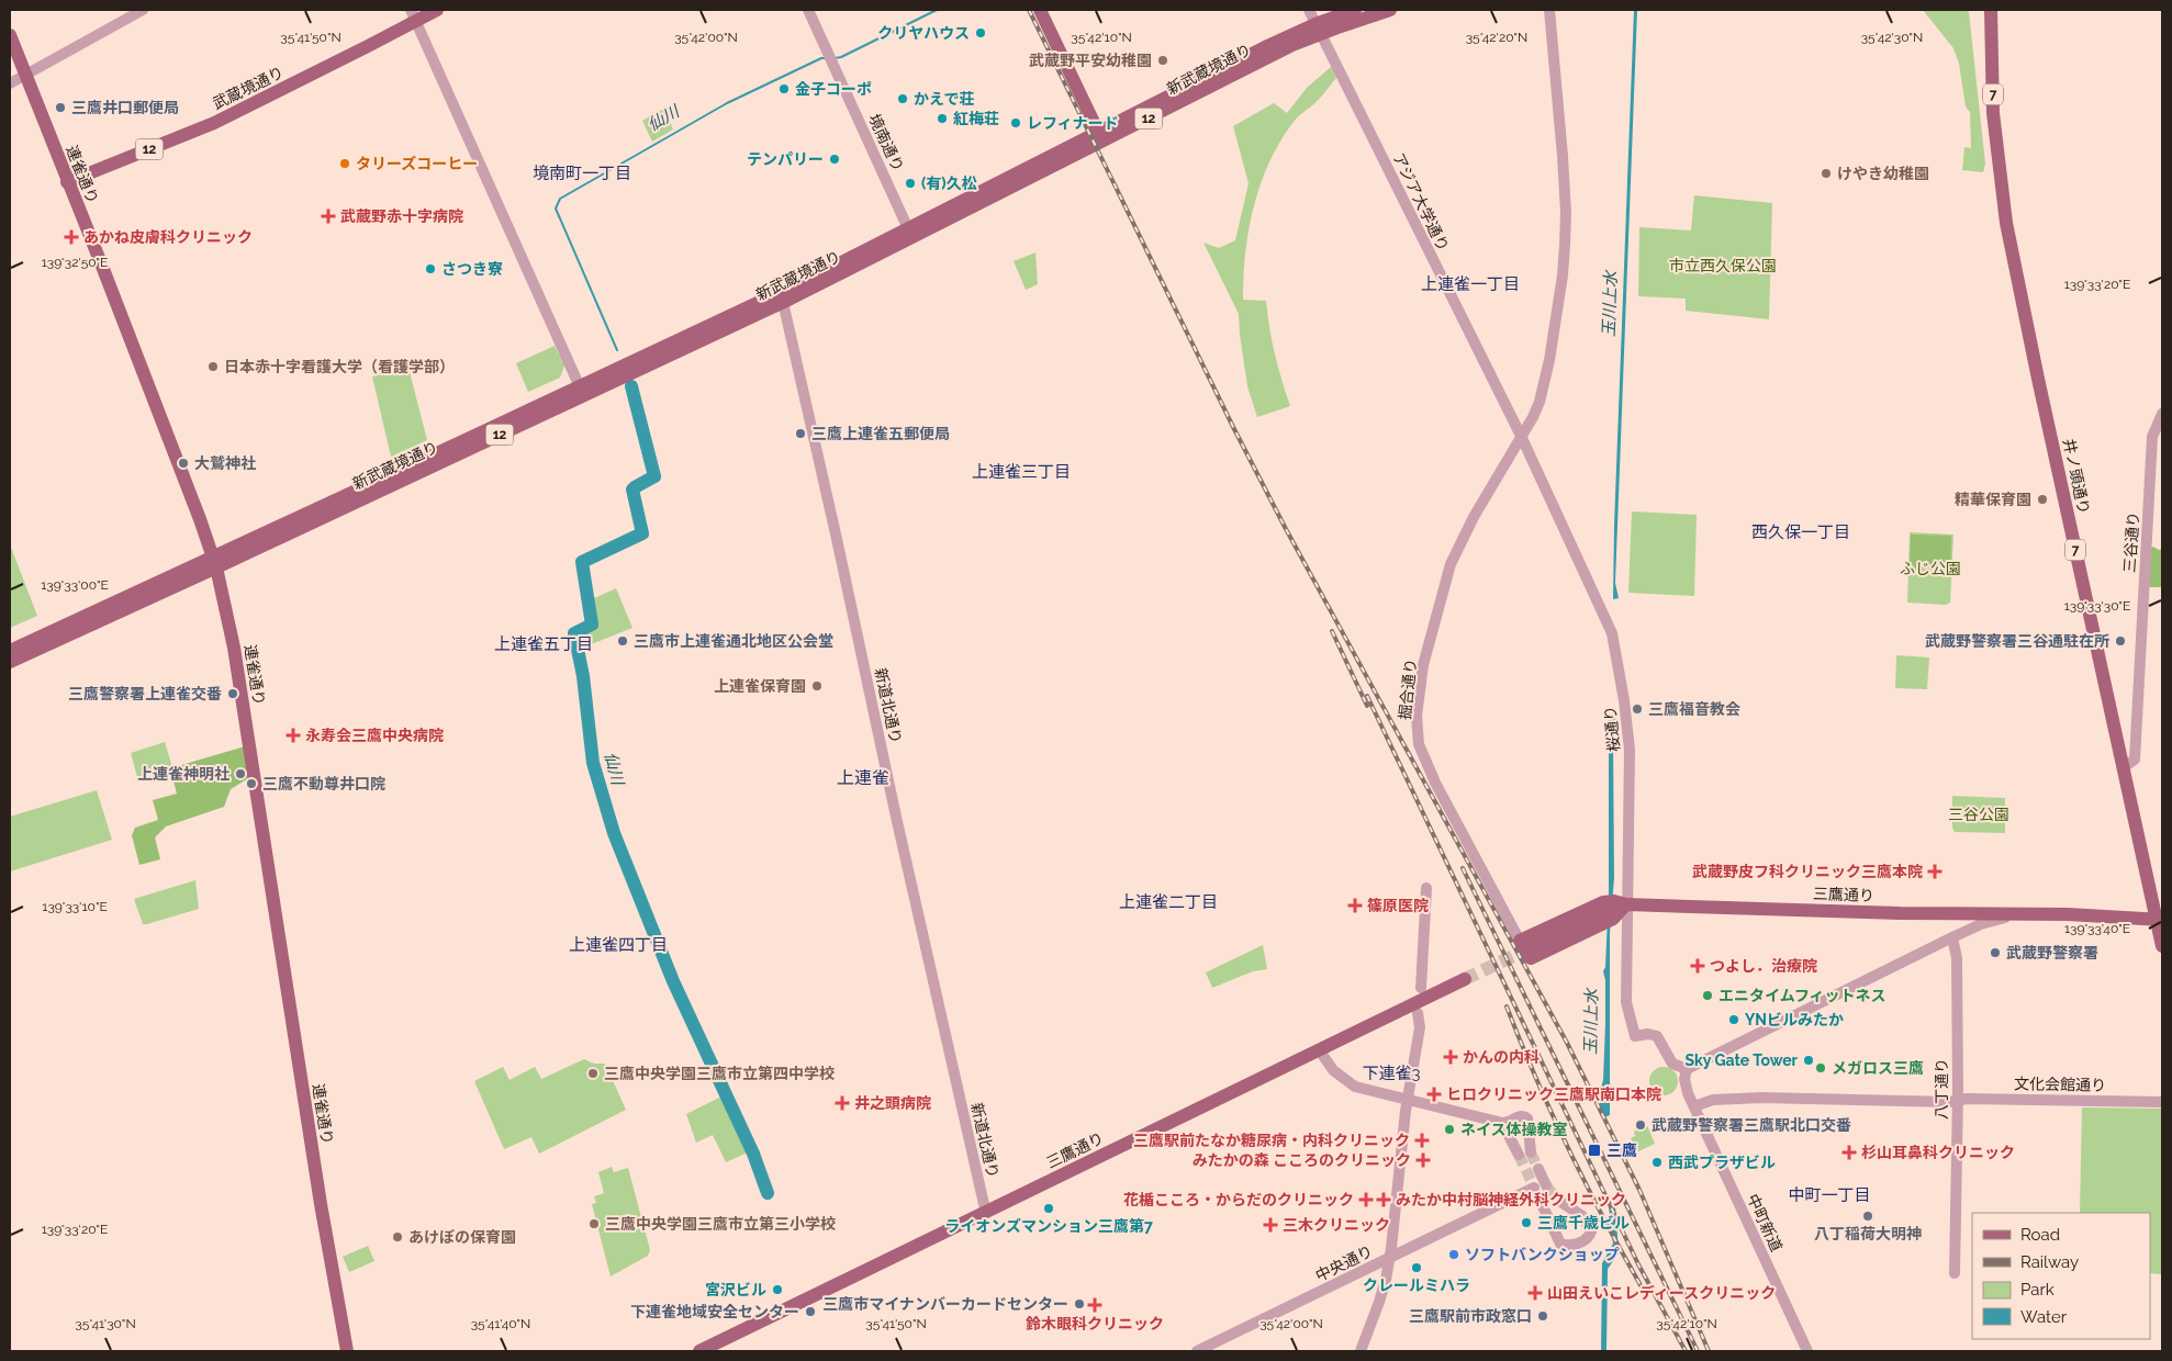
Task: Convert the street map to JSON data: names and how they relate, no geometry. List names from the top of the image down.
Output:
{
  "streets": {
    "main road": [
      "新武蔵境通り",
      "武蔵境通り",
      "7",
      "12",
      "連雀通り",
      "井ノ頭通り",
      "三鷹通り"
    ],
    "street": [
      "境南通り",
      "アジア大学通り",
      "三谷通り",
      "掘合通り",
      "新道北通り",
      "桜通り",
      "文化会館通り",
      "八丁通り",
      "中町新道",
      "中央通り"
    ]
  },
  "crossings": [
    ["新武蔵境通り", "12"],
    ["新武蔵境通り", "境南通り"],
    ["新武蔵境通り", "連雀通り"],
    ["新武蔵境通り", "アジア大学通り"],
    ["新武蔵境通り", "新道北通り"],
    ["武蔵境通り", "連雀通り"],
    ["12", "連雀通り"],
    ["アジア大学通り", "掘合通り"],
    ["アジア大学通り", "桜通り"],
    ["井ノ頭通り", "三谷通り"],
    ["井ノ頭通り", "三鷹通り"],
    ["掘合通り", "桜通り"],
    ["掘合通り", "三鷹通り"],
    ["新道北通り", "三鷹通り"],
    ["桜通り", "三鷹通り"],
    ["桜通り", "中町新道"],
    ["文化会館通り", "八丁通り"],
    ["文化会館通り", "中町新道"]
  ],
  "districts": [
    "境南町一丁目",
    "上連雀一丁目",
    "上連雀三丁目",
    "西久保一丁目",
    "上連雀五丁目",
    "上連雀",
    "上連雀二丁目",
    "上連雀四丁目",
    "下連雀3",
    "中町一丁目"
  ],
  "water": ["仙川", "玉川上水"],
  "parks": ["市立西久保公園", "ふじ公園", "三谷公園"],
  "places": {
    "other": [
      "クリヤハウス",
      "武蔵野平安幼稚園",
      "金子コーポ",
      "かえで荘",
      "三鷹井口郵便局",
      "紅梅荘",
      "レフィナード",
      "テンパリー",
      "タリーズコーヒー",
      "けやき幼稚園",
      "(有)久松",
      "さつき寮",
      "日本赤十字看護大学（看護学部）",
      "三鷹上連雀五郵便局",
      "大鷲神社",
      "精華保育園",
      "三鷹市上連雀通北地区公会堂",
      "武蔵野警察署三谷通駐在所",
      "上連雀保育園",
      "三鷹警察署上連雀交番",
      "三鷹福音教会",
      "上連雀神明社",
      "三鷹不動尊井口院",
      "武蔵野警察署",
      "エニタイムフィットネス",
      "YNビルみたか",
      "Sky Gate Tower",
      "メガロス三鷹",
      "三鷹中央学園三鷹市立第四中学校",
      "武蔵野警察署三鷹駅北口交番",
      "ネイス体操教室",
      "西武プラザビル",
      "ライオンズマンション三鷹第7",
      "八丁稲荷大明神",
      "三鷹千歳ビル",
      "三鷹中央学園三鷹市立第三小学校",
      "あけぼの保育園",
      "ソフトバンクショップ",
      "クレールミハラ",
      "宮沢ビル",
      "三鷹市マイナンバーカードセンター",
      "下連雀地域安全センター",
      "三鷹駅前市政窓口"
    ],
    "health": [
      "武蔵野赤十字病院",
      "あかね皮膚科クリニック",
      "永寿会三鷹中央病院",
      "武蔵野皮フ科クリニック三鷹本院",
      "篠原医院",
      "つよし．治療院",
      "かんの内科",
      "ヒロクリニック三鷹駅南口本院",
      "井之頭病院",
      "三鷹駅前たなか糖尿病・内科クリニック",
      "杉山耳鼻科クリニック",
      "みたかの森 こころのクリニック",
      "花楯こころ・からだのクリニック",
      "みたか中村脳神経外科クリニック",
      "三木クリニック",
      "山田えいこレディースクリニック",
      "鈴木眼科クリニック"
    ],
    "transit": ["三鷹"]
  },
  "legend": [
    "Road",
    "Railway",
    "Park",
    "Water"
  ],
  "coordinates": [
    "35°41'50\"N",
    "35°42'00\"N",
    "35°42'10\"N",
    "35°42'20\"N",
    "35°42'30\"N",
    "139°32'50\"E",
    "139°33'20\"E",
    "139°33'00\"E",
    "139°33'30\"E",
    "139°33'10\"E",
    "139°33'40\"E",
    "35°41'30\"N",
    "35°41'40\"N"
  ]
}
